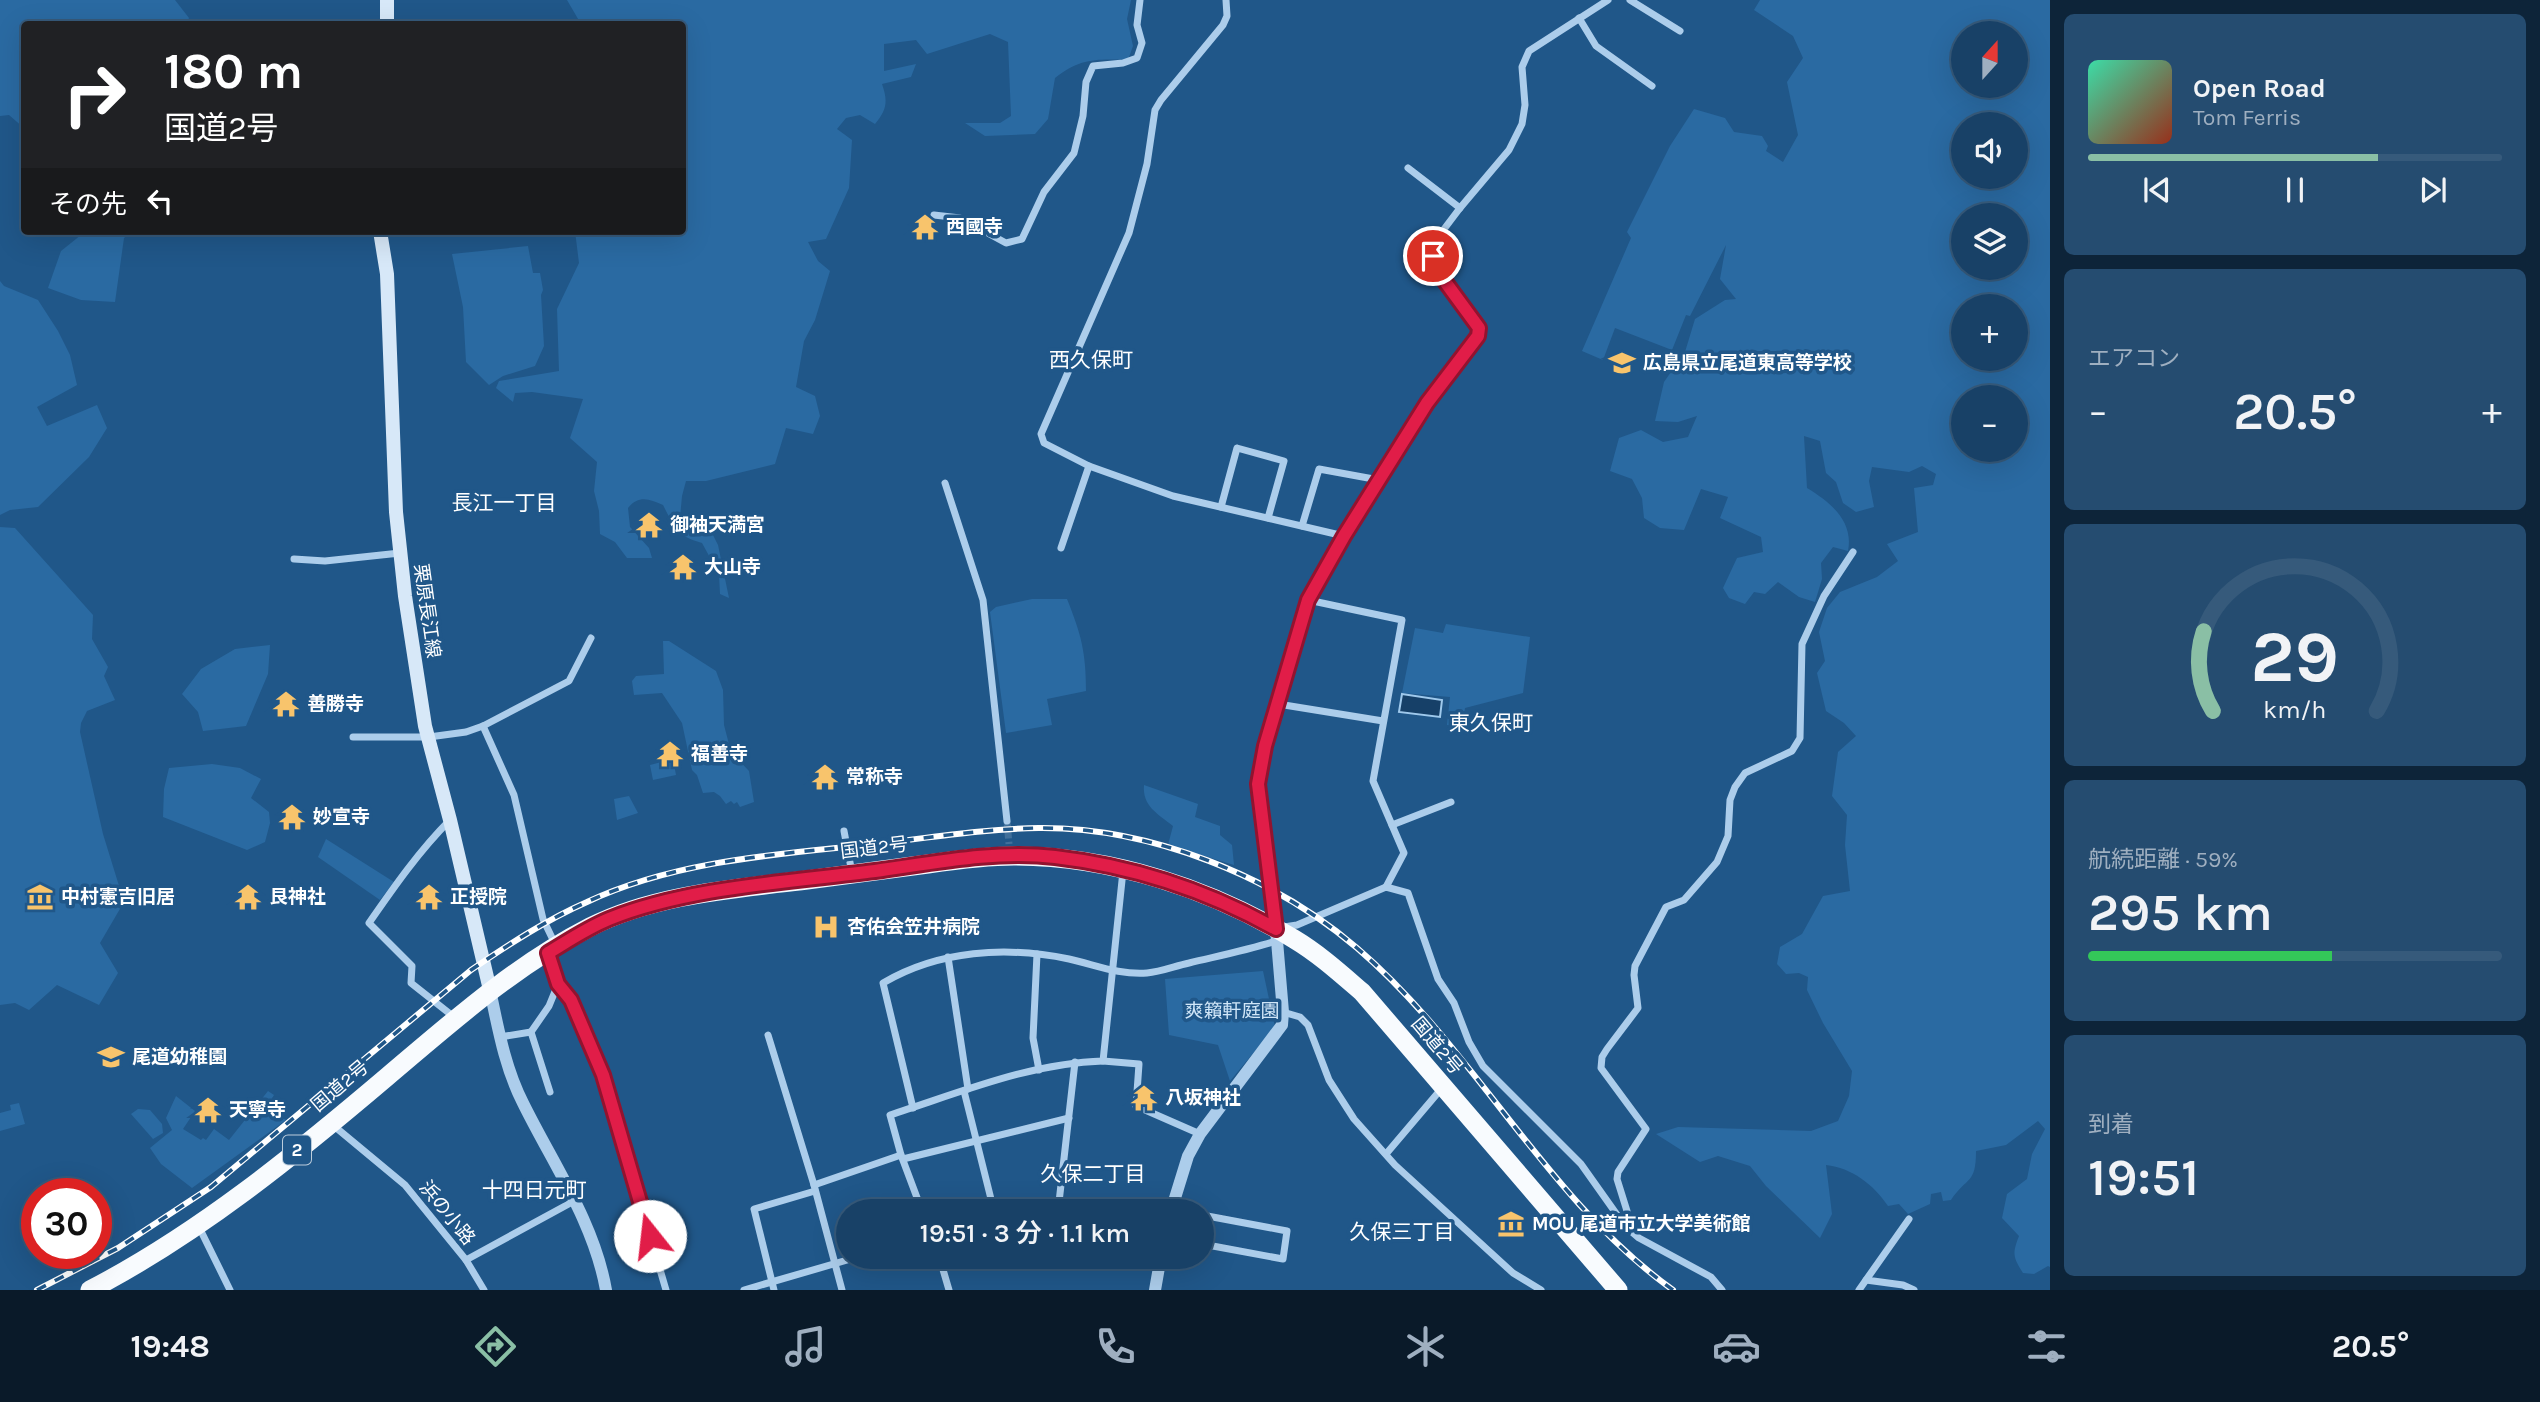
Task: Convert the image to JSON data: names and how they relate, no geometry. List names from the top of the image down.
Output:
{
  "streets": {
    "highway": ["国道2号", "2"],
    "main road": ["栗原長江線"],
    "street": ["浜の小路"]
  },
  "crossings": [
    ["栗原長江線", "国道2号"],
    ["国道2号", "浜の小路"]
  ],
  "districts": [
    "西久保町",
    "長江一丁目",
    "東久保町",
    "久保二丁目",
    "十四日元町",
    "久保三丁目"
  ],
  "parks": ["爽籟軒庭園"],
  "places": {
    "temple": [
      "西國寺",
      "御袖天満宮",
      "大山寺",
      "善勝寺",
      "福善寺",
      "常称寺",
      "妙宣寺",
      "艮神社",
      "正授院",
      "八坂神社",
      "天寧寺"
    ],
    "school or university": ["広島県立尾道東高等学校", "尾道幼稚園"],
    "museum": ["中村憲吉旧居", "MOU 尾道市立大学美術館"],
    "hospital": ["杏佑会笠井病院"]
  },
  "north": "top",
  "page": {
    "map_buttons": ["+", "−"],
    "turn": ["180 m", "国道2号"],
    "song": ["Open Road", "Tom Ferris"],
    "then": "その先",
    "tile": [
      "エアコン",
      ["航続距離 · 59%", "295 km"],
      ["到着", "19:51"]
    ],
    "heat": ["−", "20.5°", "+"],
    "limit": "30",
    "trip": "19:51 · 3 分 · 1.1 km",
    "tabs": ["19:48", "20.5°"],
    "gauge": ["29", "km/h"]
  }
}
